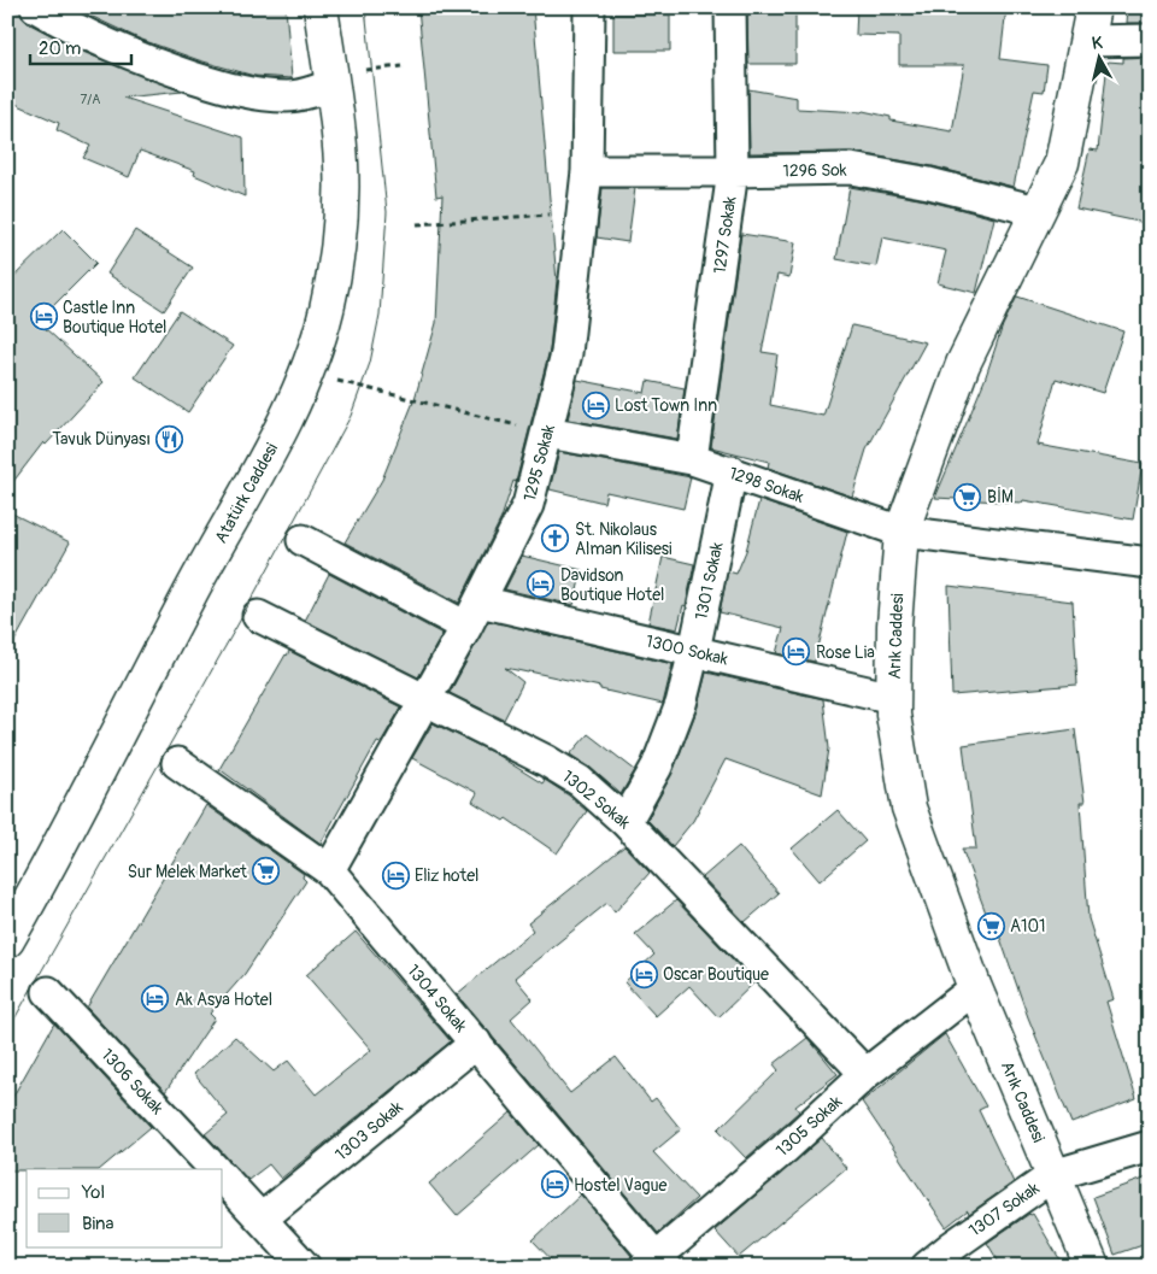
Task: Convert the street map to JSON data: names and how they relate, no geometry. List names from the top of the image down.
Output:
{
  "streets": {
    "street": [
      "1296 Sok",
      "1297 Sokak",
      "1295 Sokak",
      "1298 Sokak",
      "Atatürk Caddesi",
      "1301 Sokak",
      "Arık Caddesi",
      "1300 Sokak",
      "1302 Sokak",
      "1304 Sokak",
      "1306 Sokak",
      "1305 Sokak",
      "1303 Sokak",
      "1307 Sokak"
    ]
  },
  "crossings": [
    ["1296 Sok", "1297 Sokak"],
    ["1296 Sok", "1295 Sokak"],
    ["1296 Sok", "Arık Caddesi"],
    ["1297 Sokak", "1298 Sokak"],
    ["1295 Sokak", "1298 Sokak"],
    ["1295 Sokak", "1300 Sokak"],
    ["1295 Sokak", "1302 Sokak"],
    ["1295 Sokak", "1304 Sokak"],
    ["1298 Sokak", "1301 Sokak"],
    ["1298 Sokak", "Arık Caddesi"],
    ["1301 Sokak", "1300 Sokak"],
    ["1301 Sokak", "1302 Sokak"],
    ["Arık Caddesi", "1300 Sokak"],
    ["Arık Caddesi", "1305 Sokak"],
    ["Arık Caddesi", "1307 Sokak"],
    ["1302 Sokak", "1305 Sokak"],
    ["1304 Sokak", "1305 Sokak"],
    ["1304 Sokak", "1303 Sokak"]
  ],
  "places": {
    "hotel": [
      "Castle Inn Boutique Hotel",
      "Lost Town Inn",
      "Davidson Boutique Hotel",
      "Rose Lia",
      "Eliz hotel",
      "Oscar Boutique",
      "Ak Asya Hotel",
      "Hostel Vague"
    ],
    "restaurant": ["Tavuk Dünyası"],
    "supermarket": ["BİM", "Sur Melek Market", "А101"],
    "church": ["St. Nikolaus Alman Kilisesi"]
  },
  "house_numbers": ["7/A"],
  "legend": ["Yol", "Bina"],
  "scale_bar": "20 m",
  "north": "top"
}
